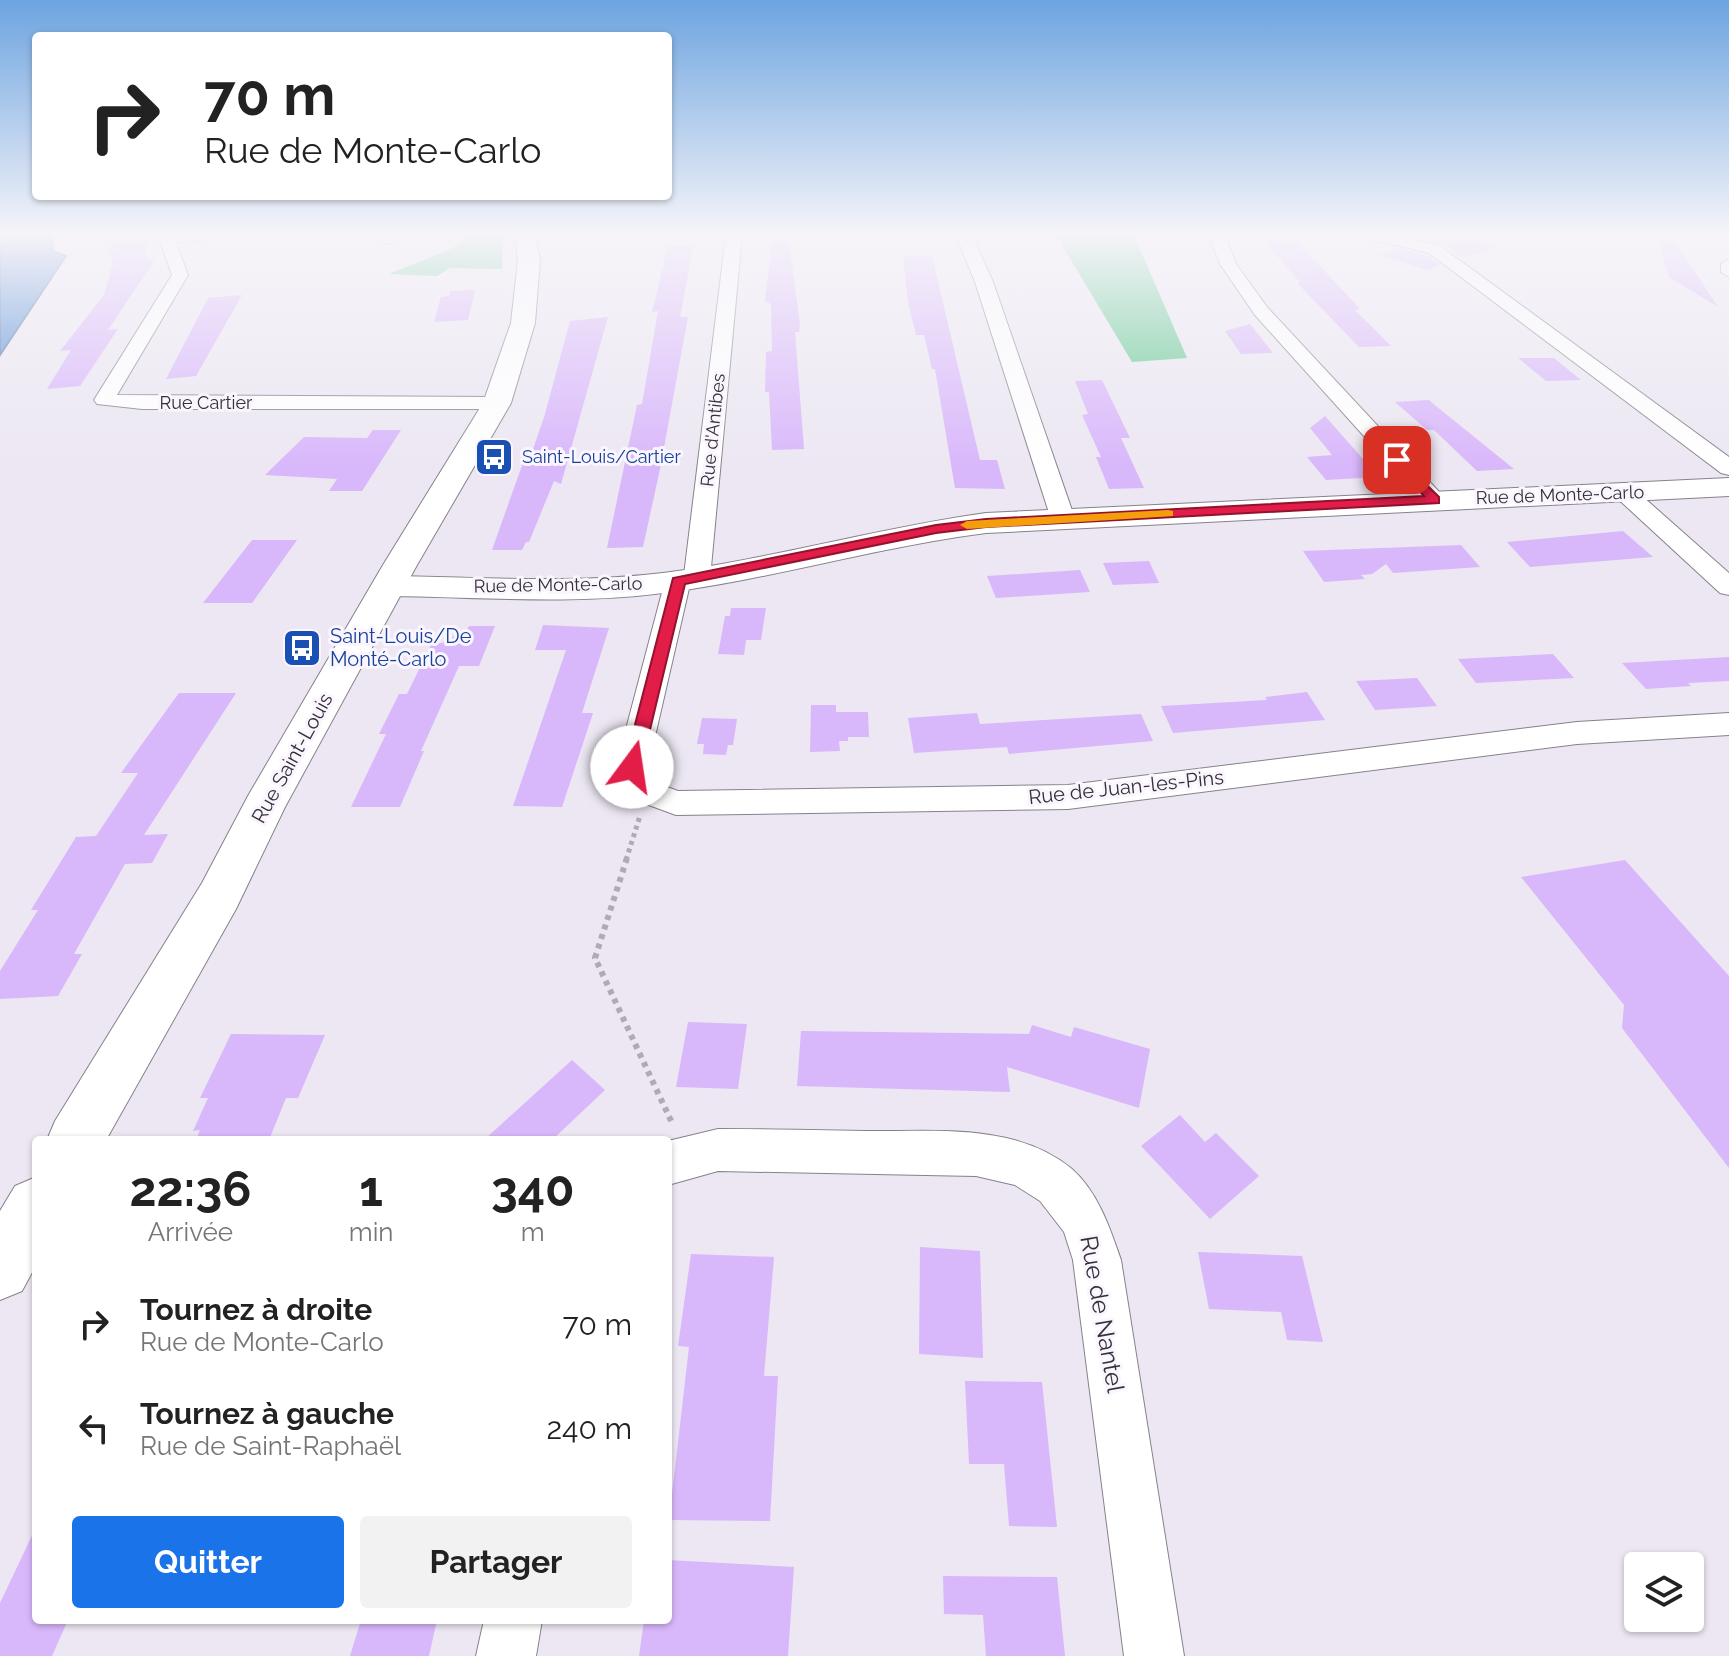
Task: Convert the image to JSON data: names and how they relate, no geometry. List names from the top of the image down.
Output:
{
  "streets": {
    "main road": ["Rue de Monte-Carlo", "Rue Saint-Louis"],
    "street": [
      "Rue Cartier",
      "Rue d'Antibes",
      "Rue de Juan-les-Pins",
      "Rue de Nantel"
    ]
  },
  "crossings": [
    ["Rue Cartier", "Rue Saint-Louis"],
    ["Rue d'Antibes", "Rue de Monte-Carlo"],
    ["Rue de Monte-Carlo", "Rue Saint-Louis"]
  ],
  "places": {
    "bus stop": ["Saint-Louis/Cartier", "Saint-Louis/De Monté-Carlo"]
  },
  "page": {
    "turn": ["70 m", "Rue de Monte-Carlo"],
    "eta": [
      "22:36",
      "Arrivée",
      "1",
      "min",
      "340",
      "m"
    ],
    "list": [
      {
        "name": "Tournez à droite",
        "note": "Rue de Monte-Carlo",
        "value": "70 m"
      },
      {
        "name": "Tournez à gauche",
        "note": "Rue de Saint-Raphaël",
        "value": "240 m"
      }
    ],
    "buttons": ["Quitter", "Partager"]
  }
}
